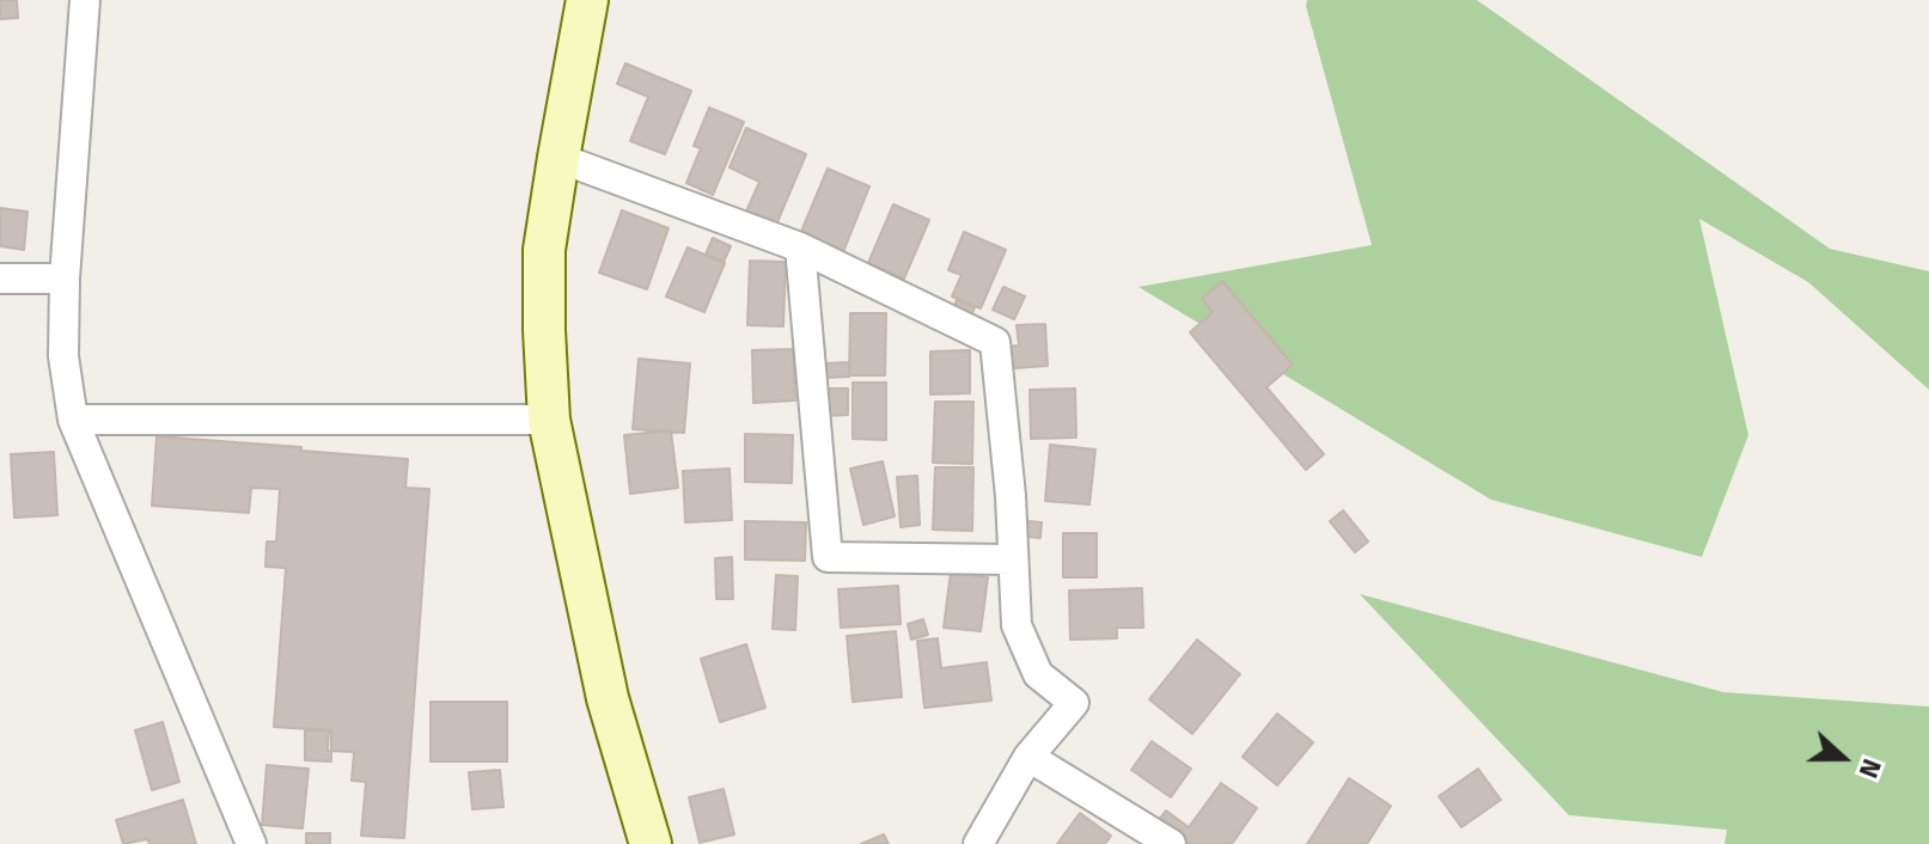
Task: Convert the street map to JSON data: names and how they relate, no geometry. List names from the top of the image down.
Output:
{
  "north": "right"
}
